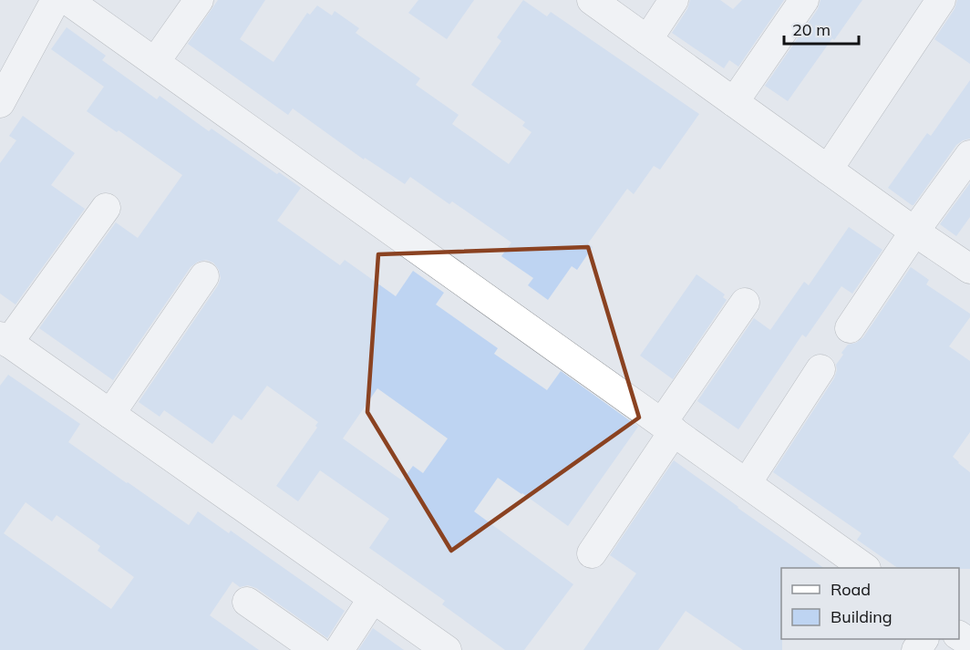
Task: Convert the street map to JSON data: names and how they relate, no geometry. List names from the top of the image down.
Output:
{
  "legend": ["Road", "Building"],
  "scale_bar": "20 m"
}
